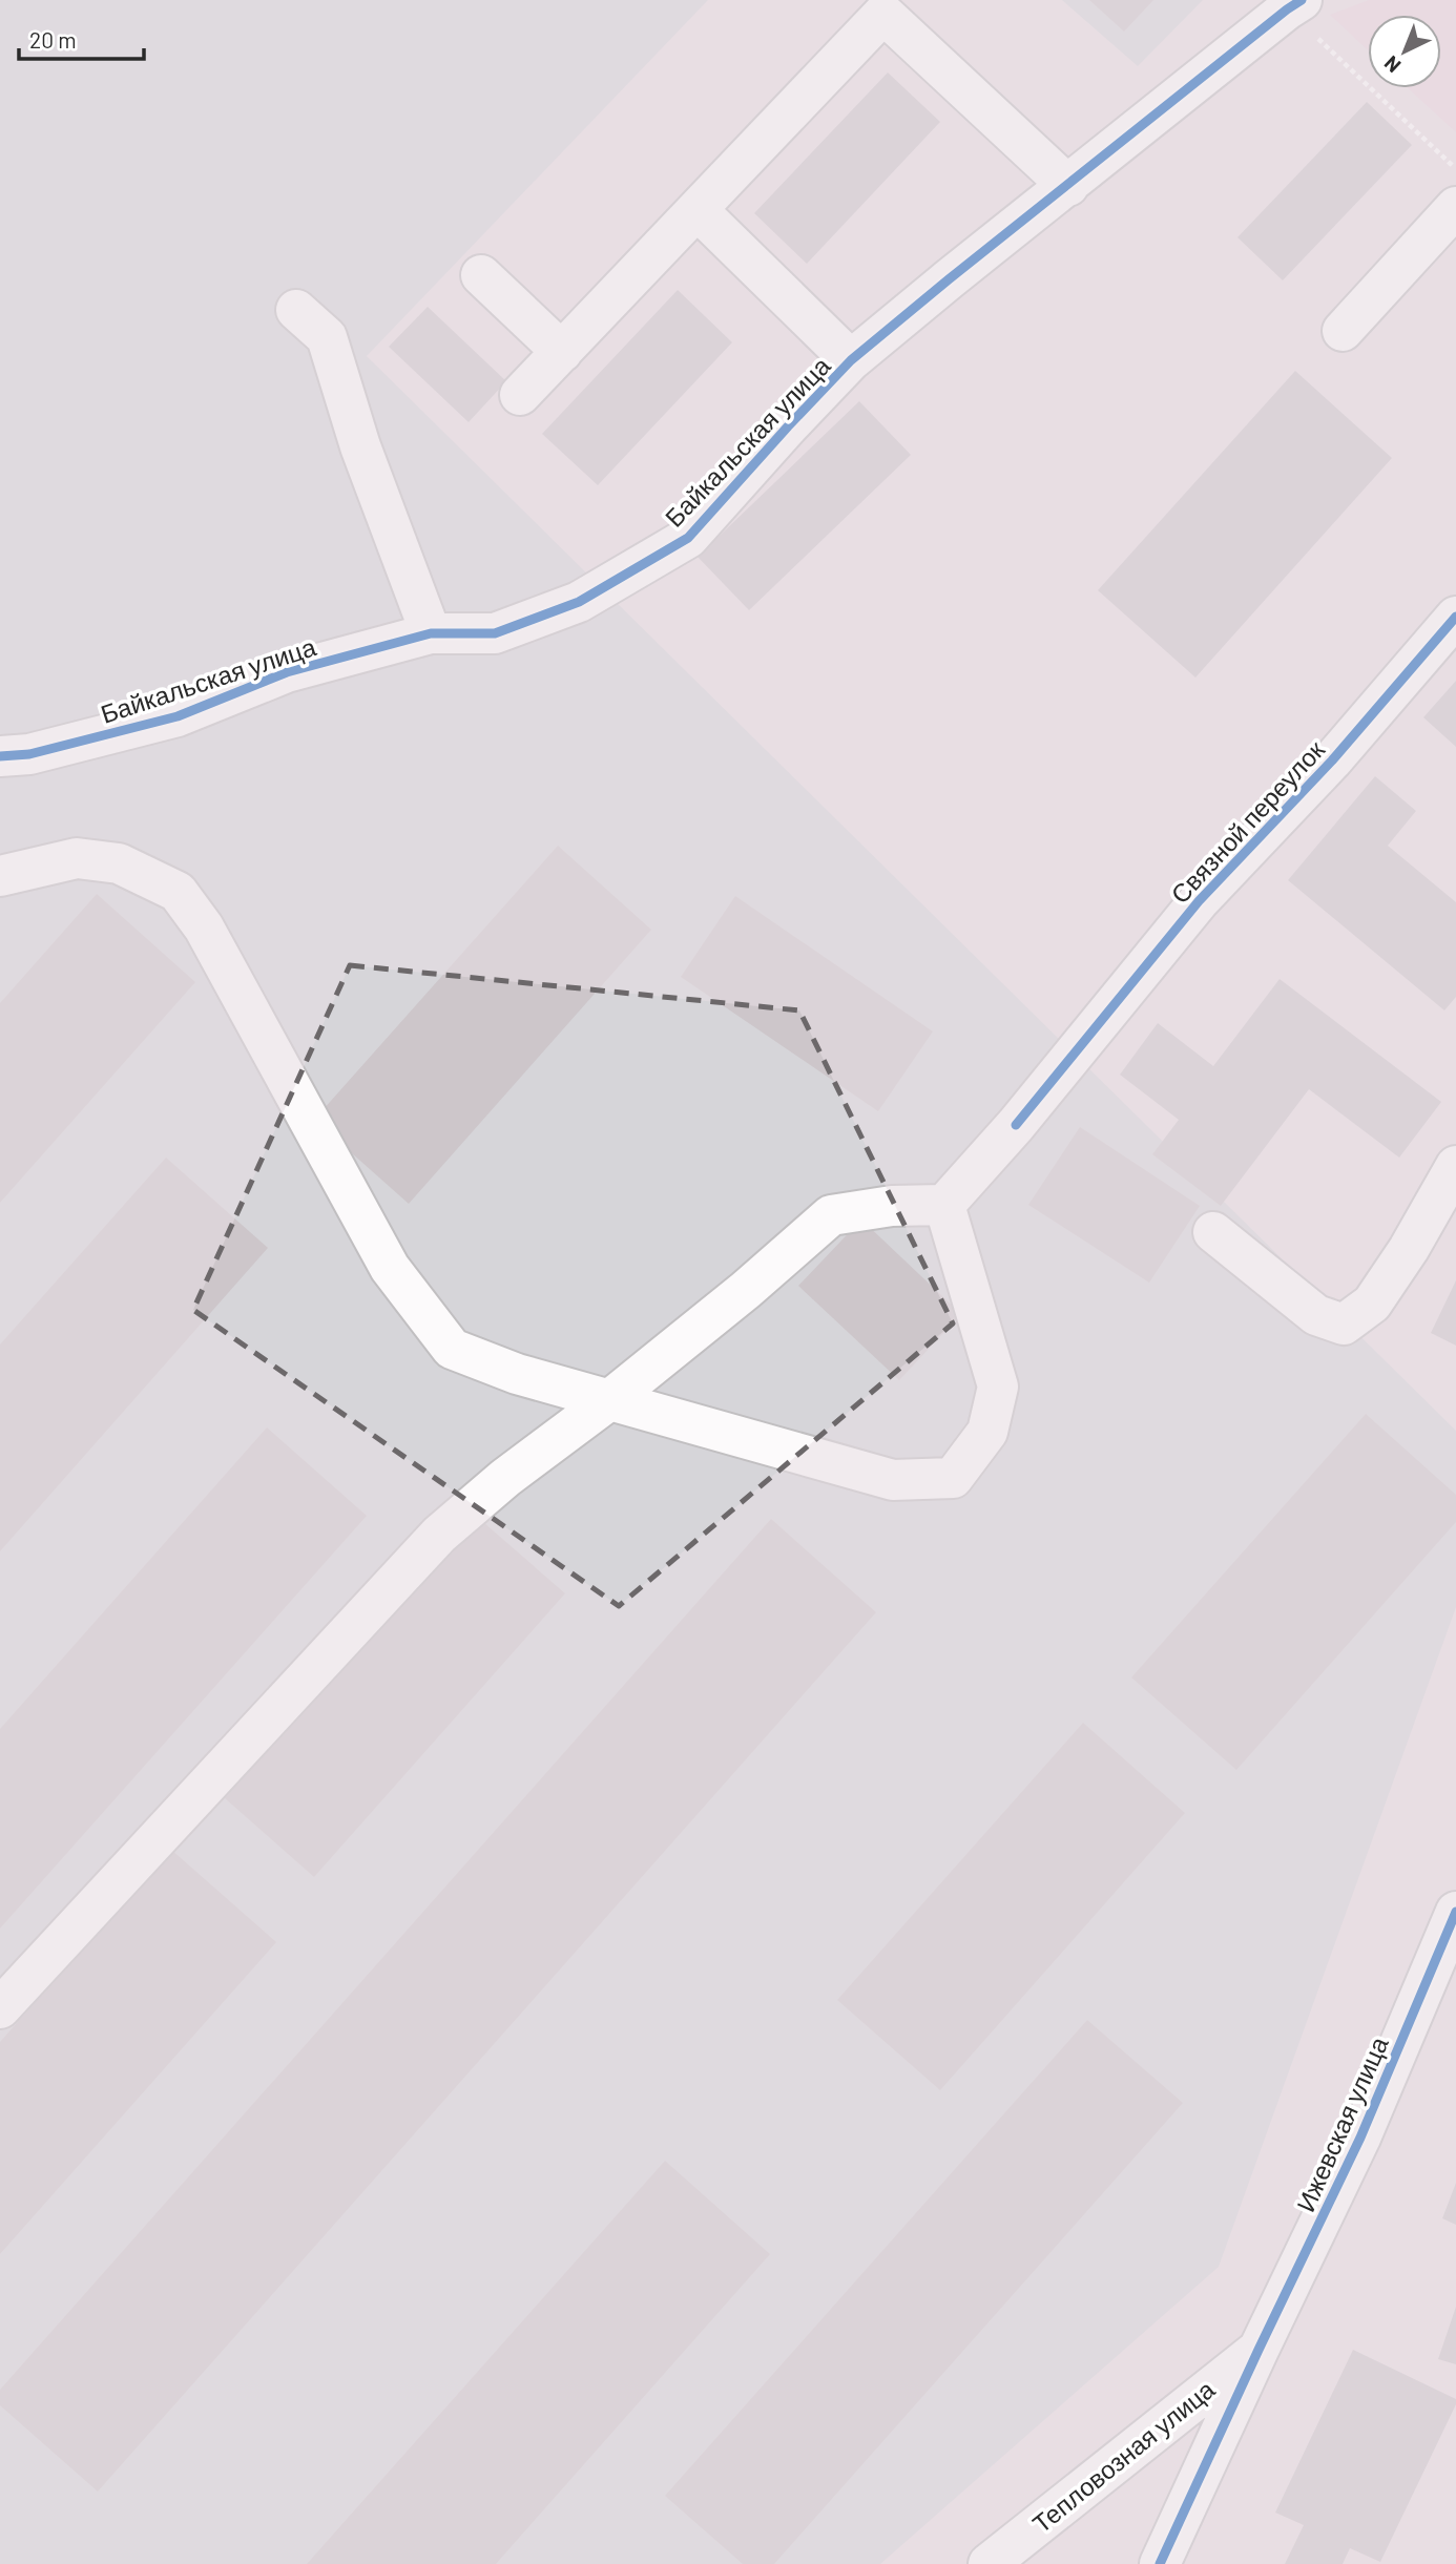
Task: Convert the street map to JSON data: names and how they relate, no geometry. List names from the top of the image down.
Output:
{
  "streets": {
    "street": [
      "Байкальская улица",
      "Связной переулок",
      "Ижевская улица",
      "Тепловозная улица"
    ]
  },
  "crossings": [
    ["Ижевская улица", "Тепловозная улица"]
  ],
  "scale_bar": "20 m",
  "north": "bottom left"
}
